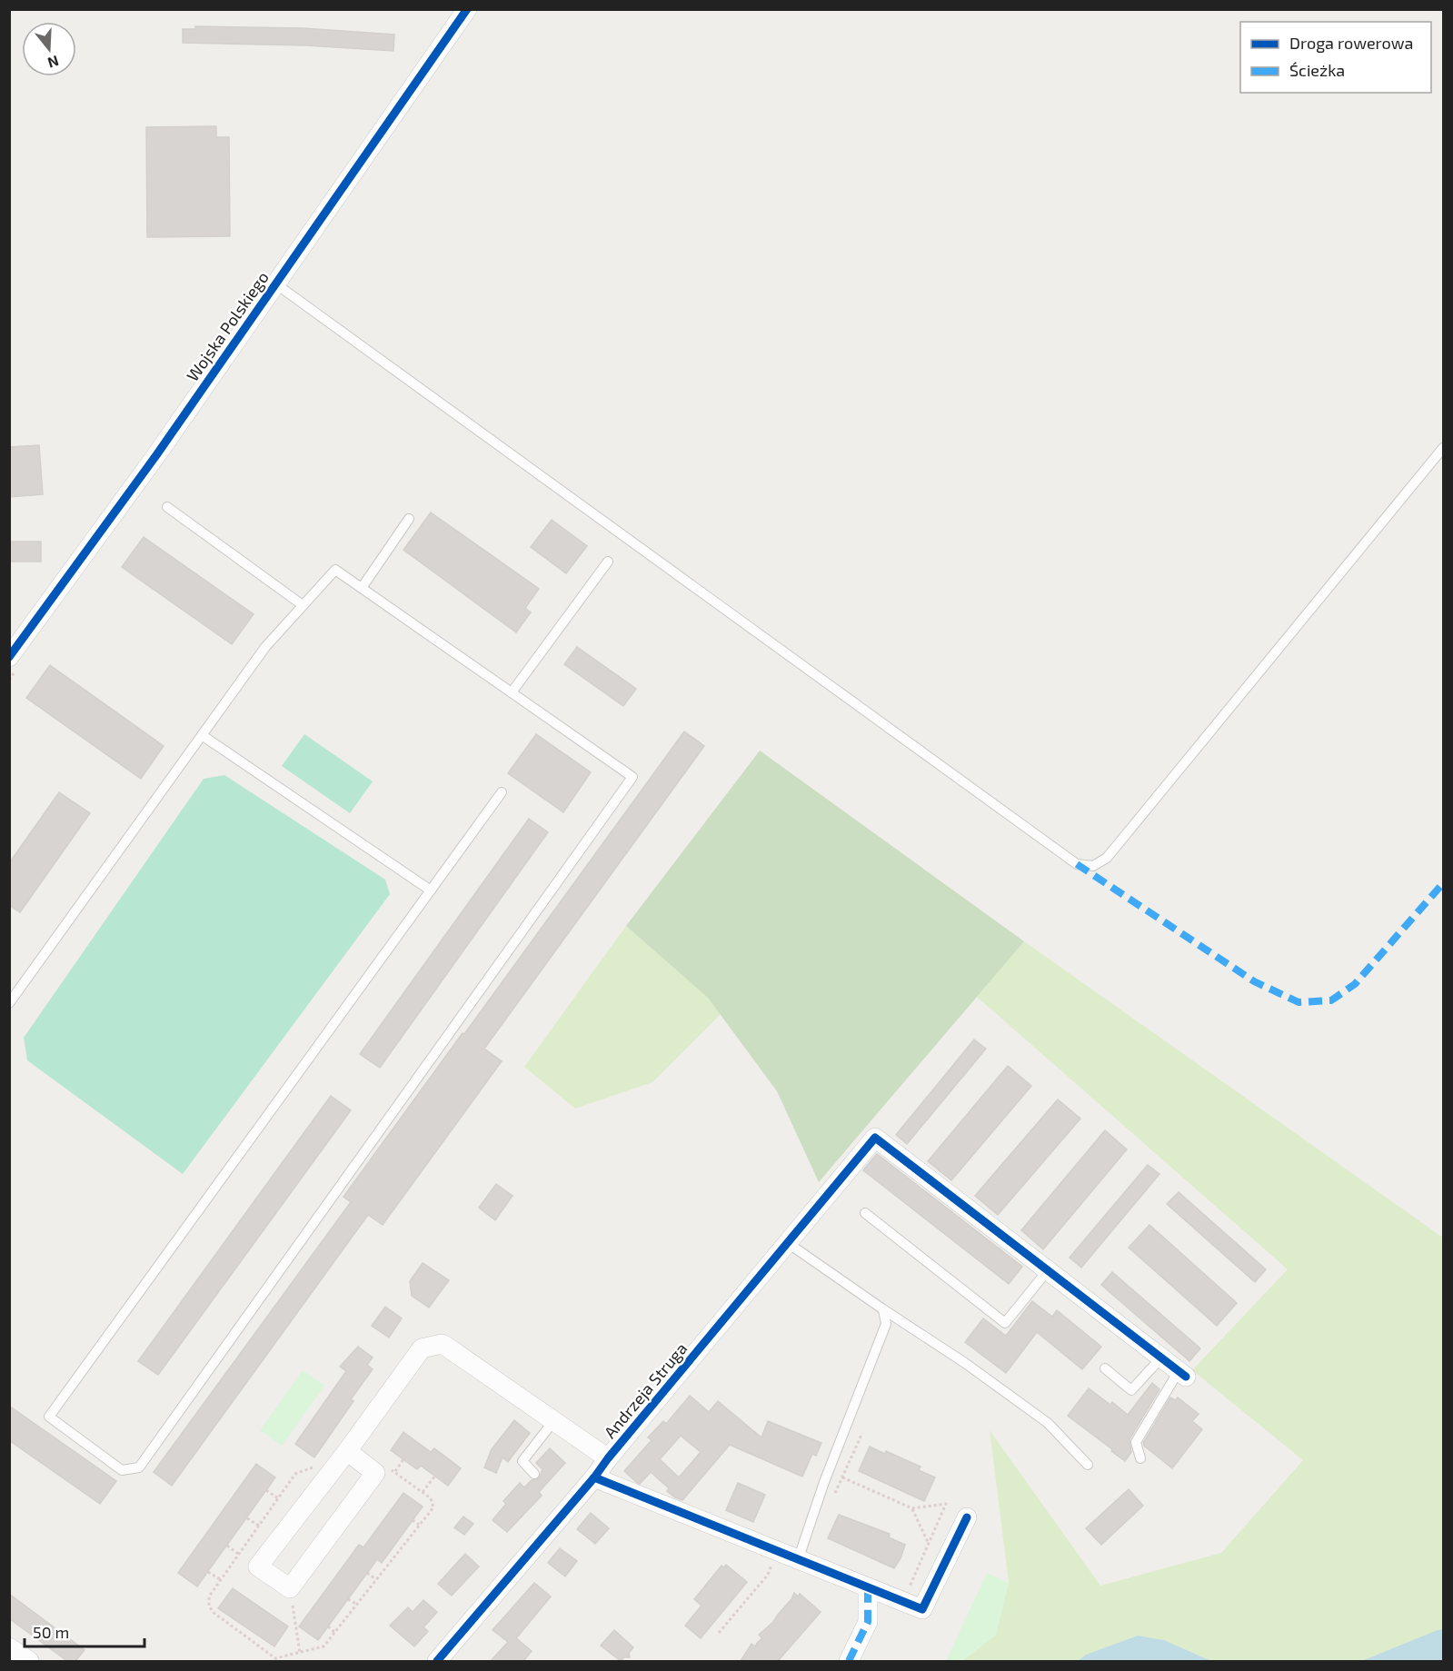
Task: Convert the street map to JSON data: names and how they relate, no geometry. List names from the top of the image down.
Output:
{
  "streets": {
    "street": ["Wojska Polskiego", "Andrzeja Struga"]
  },
  "legend": ["Droga rowerowa", "Ścieżka"],
  "scale_bar": "50 m",
  "north": "bottom"
}
